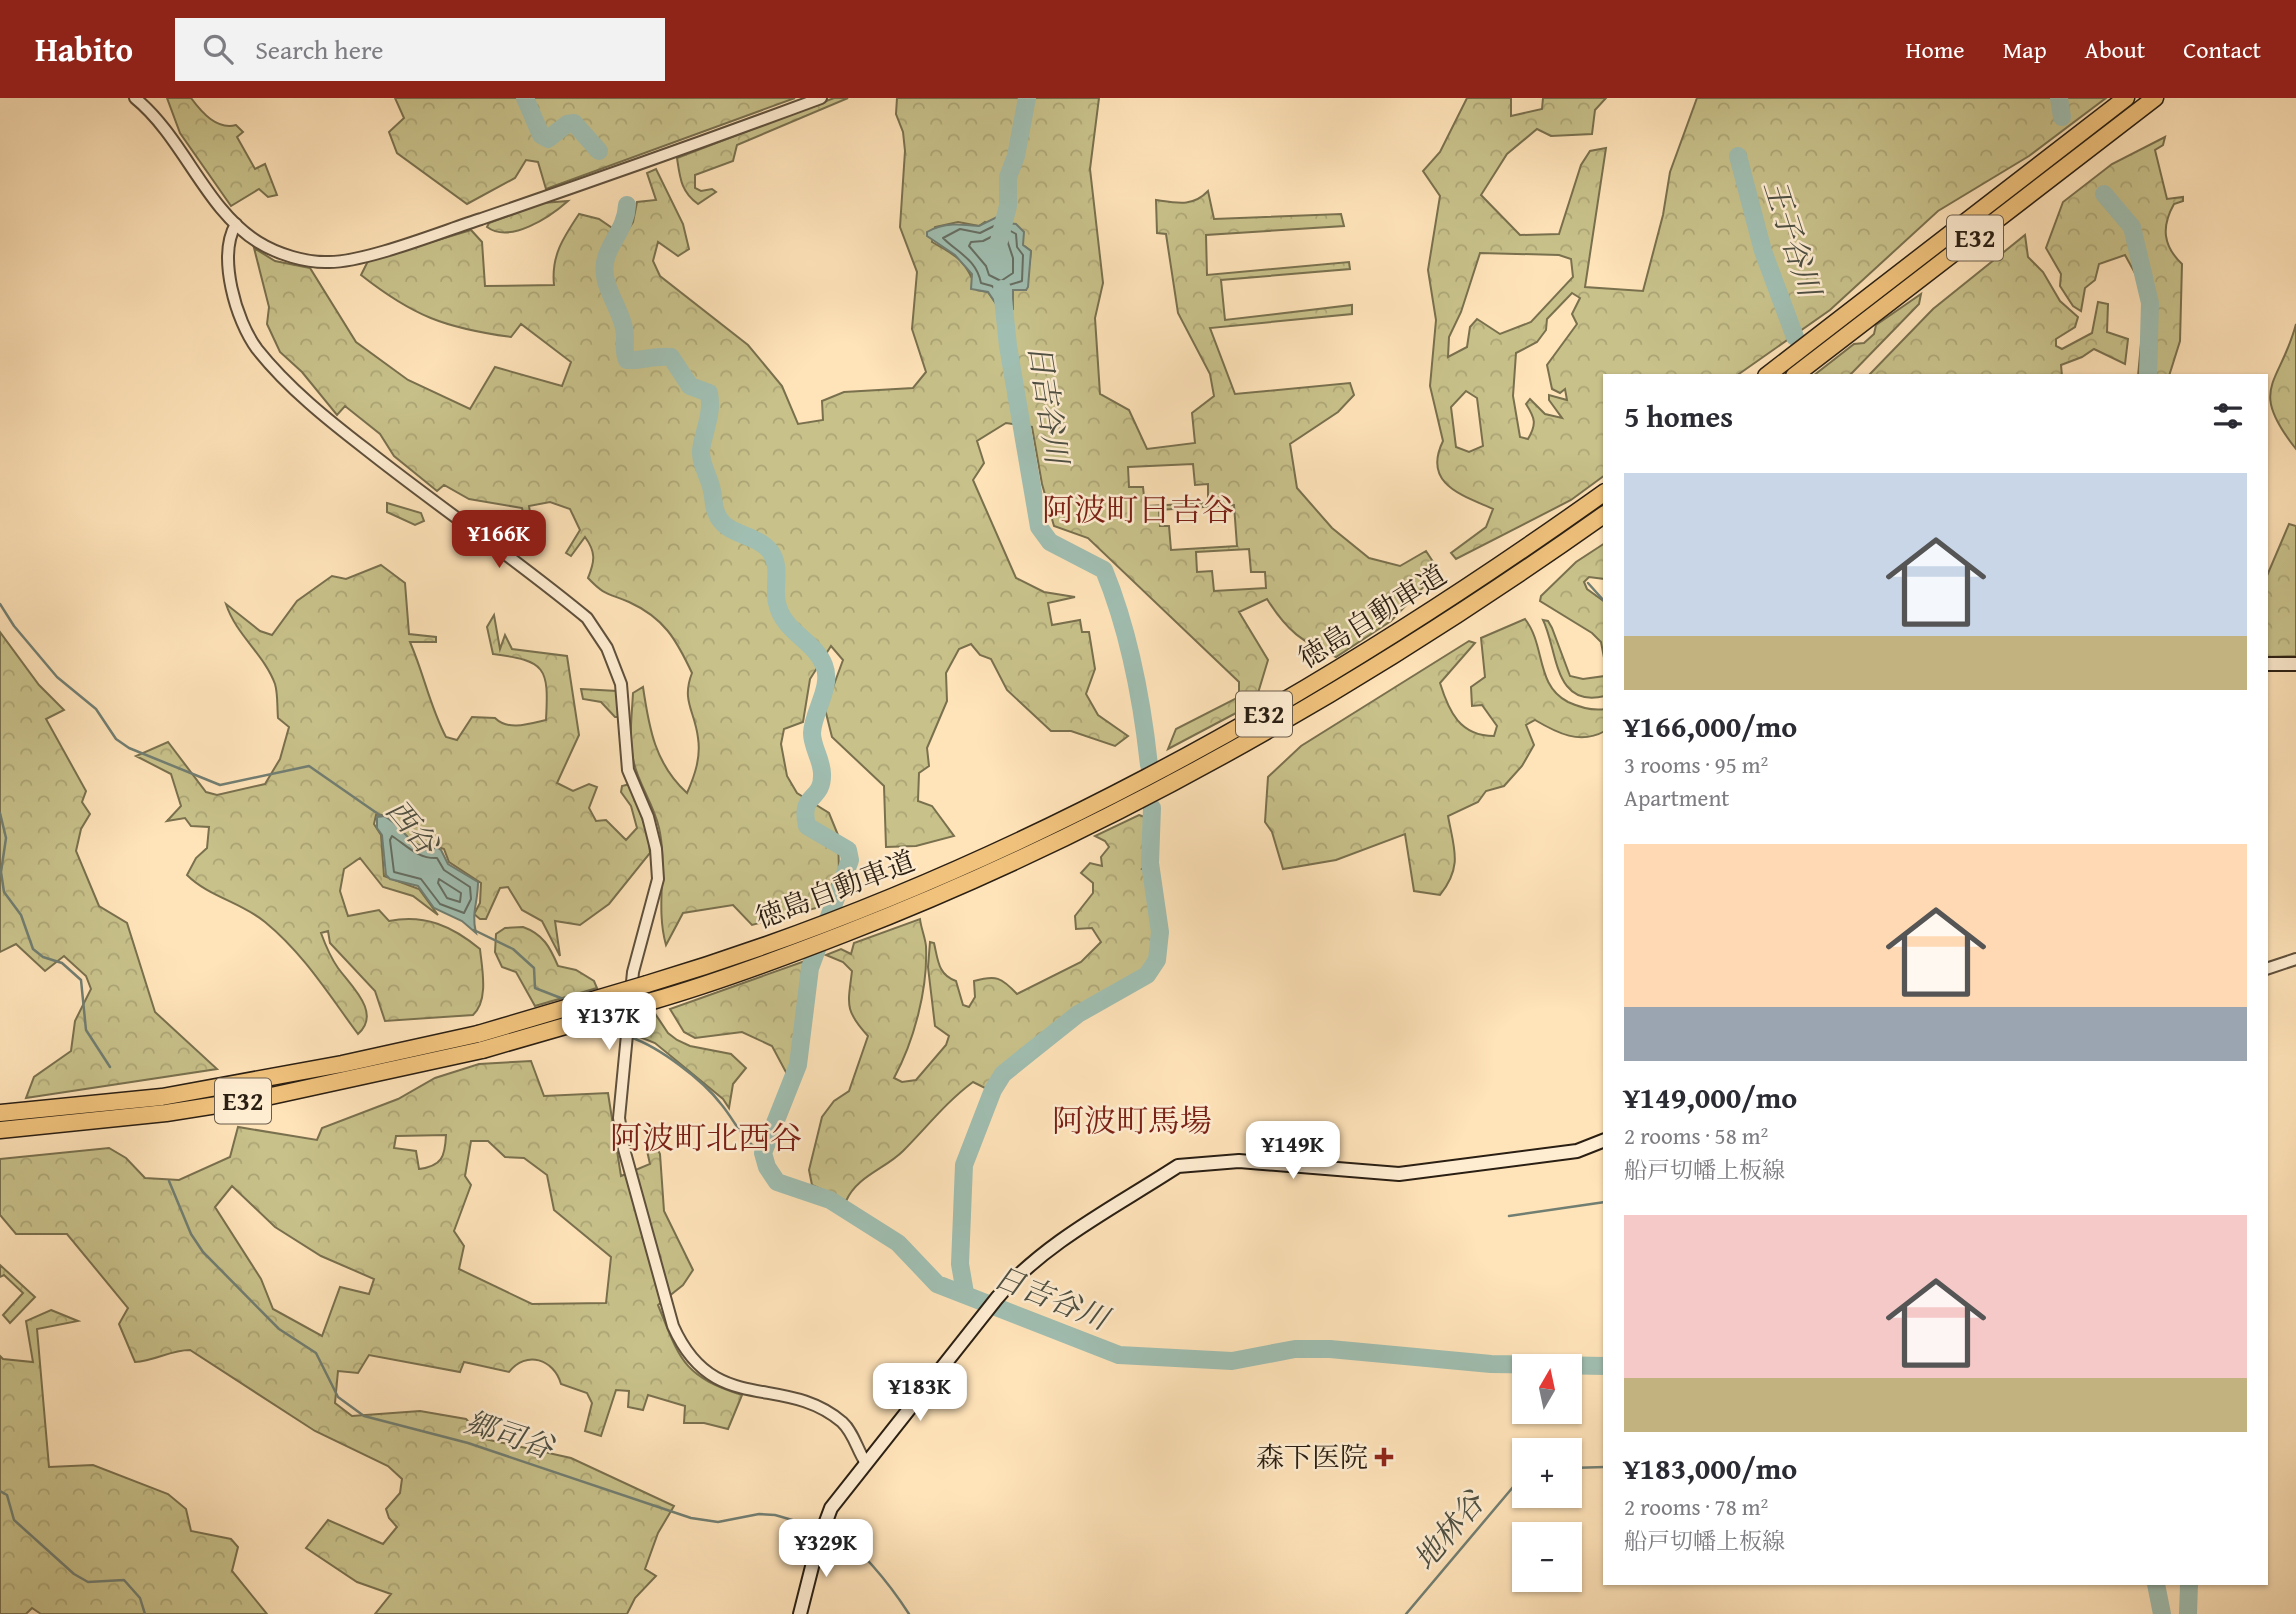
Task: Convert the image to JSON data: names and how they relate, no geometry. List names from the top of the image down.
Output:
{
  "streets": {
    "highway": ["E32", "徳島自動車道"]
  },
  "districts": ["阿波町日吉谷", "阿波町馬場", "阿波町北西谷"],
  "water": [
    "王子谷川",
    "日吉谷川",
    "西谷",
    "郷司谷",
    "地林谷"
  ],
  "places": {
    "health": ["森下医院"]
  },
  "north": "top",
  "page": {
    "header": "Habito",
    "search": "Search here",
    "nav": [
      "Home",
      "Map",
      "About",
      "Contact"
    ],
    "heading": "5 homes",
    "list": [
      {
        "name": "¥166,000/mo",
        "note": "3 rooms · 95 m² · Apartment"
      },
      {
        "name": "¥149,000/mo",
        "note": "2 rooms · 58 m² · 船戸切幡上板線"
      },
      {
        "name": "¥183,000/mo",
        "note": "2 rooms · 78 m² · 船戸切幡上板線"
      }
    ],
    "price": [
      "¥166K",
      "¥137K",
      "¥149K",
      "¥183K",
      "¥329K"
    ],
    "map_buttons": ["+", "−"]
  }
}
